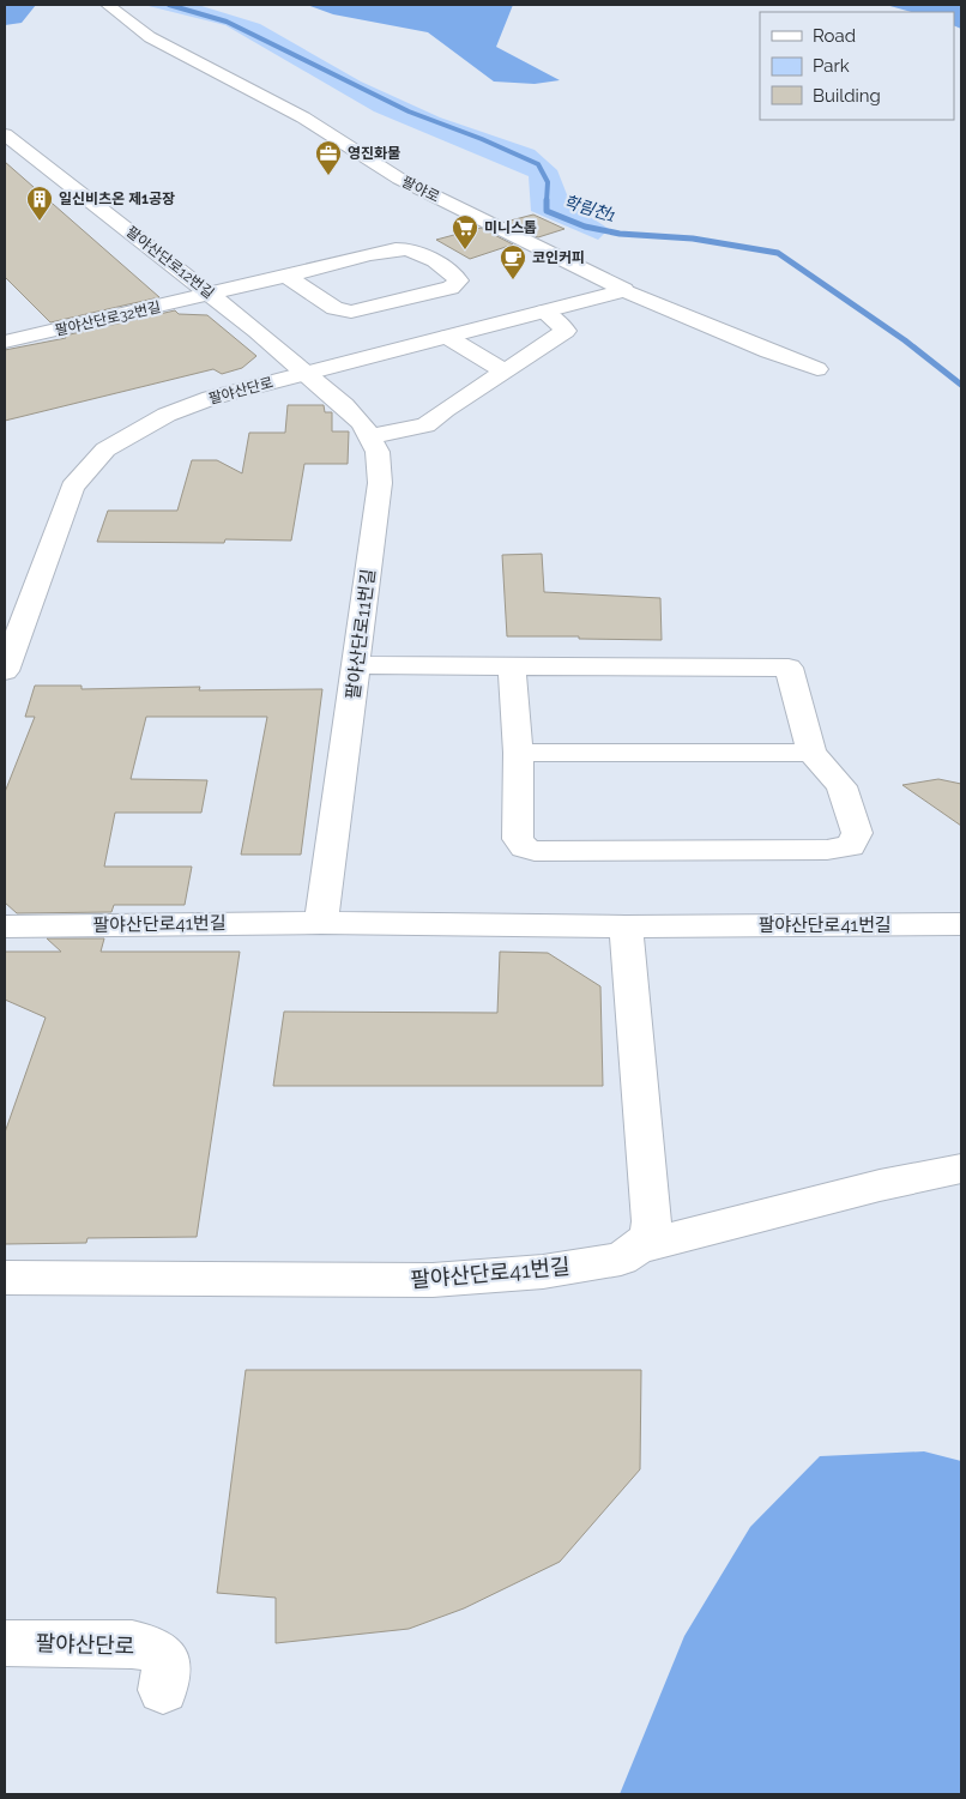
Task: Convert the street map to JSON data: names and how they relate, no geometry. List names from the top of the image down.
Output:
{
  "streets": {
    "street": [
      "팔야로",
      "팔야산단로12번길",
      "팔야산단로32번길",
      "팔야산단로",
      "팔야산단로11번길",
      "팔야산단로41번길"
    ]
  },
  "crossings": [
    ["팔야로", "팔야산단로"],
    ["팔야산단로12번길", "팔야산단로32번길"],
    ["팔야산단로12번길", "팔야산단로"],
    ["팔야산단로12번길", "팔야산단로11번길"],
    ["팔야산단로", "팔야산단로11번길"],
    ["팔야산단로11번길", "팔야산단로41번길"]
  ],
  "water": ["학림천1"],
  "places": {
    "office": ["영진화물"],
    "building": ["일신비츠온 제1공장"],
    "supermarket": ["미니스톱"],
    "cafe": ["코인커피"]
  },
  "legend": ["Road", "Park", "Building"]
}
